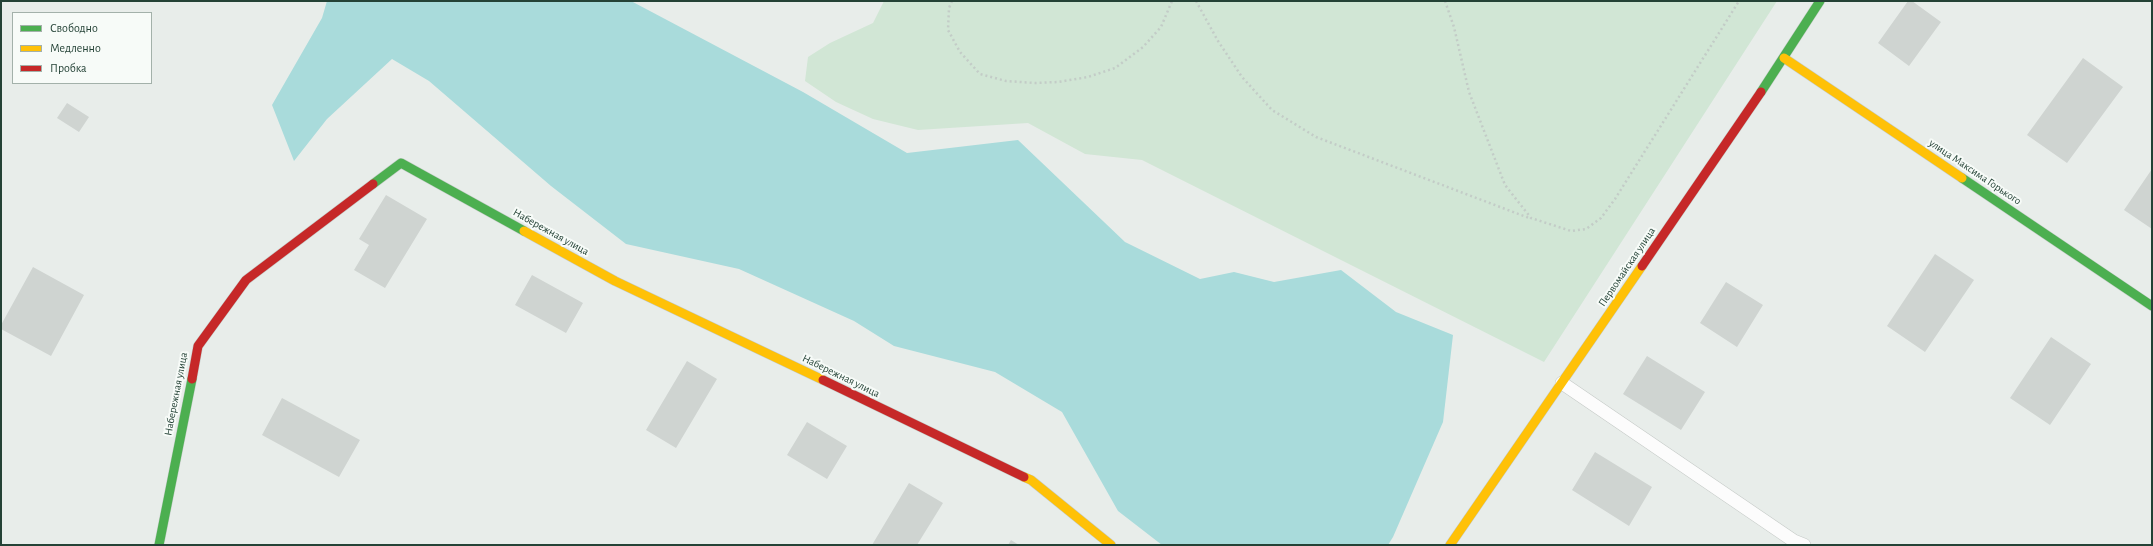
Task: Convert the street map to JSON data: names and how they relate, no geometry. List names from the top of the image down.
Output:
{
  "streets": {
    "street": ["улица Максима Горького", "Набережная улица", "Первомайская улица"]
  },
  "crossings": [
    ["улица Максима Горького", "Первомайская улица"]
  ],
  "legend": ["Свободно", "Медленно", "Пробка"]
}
